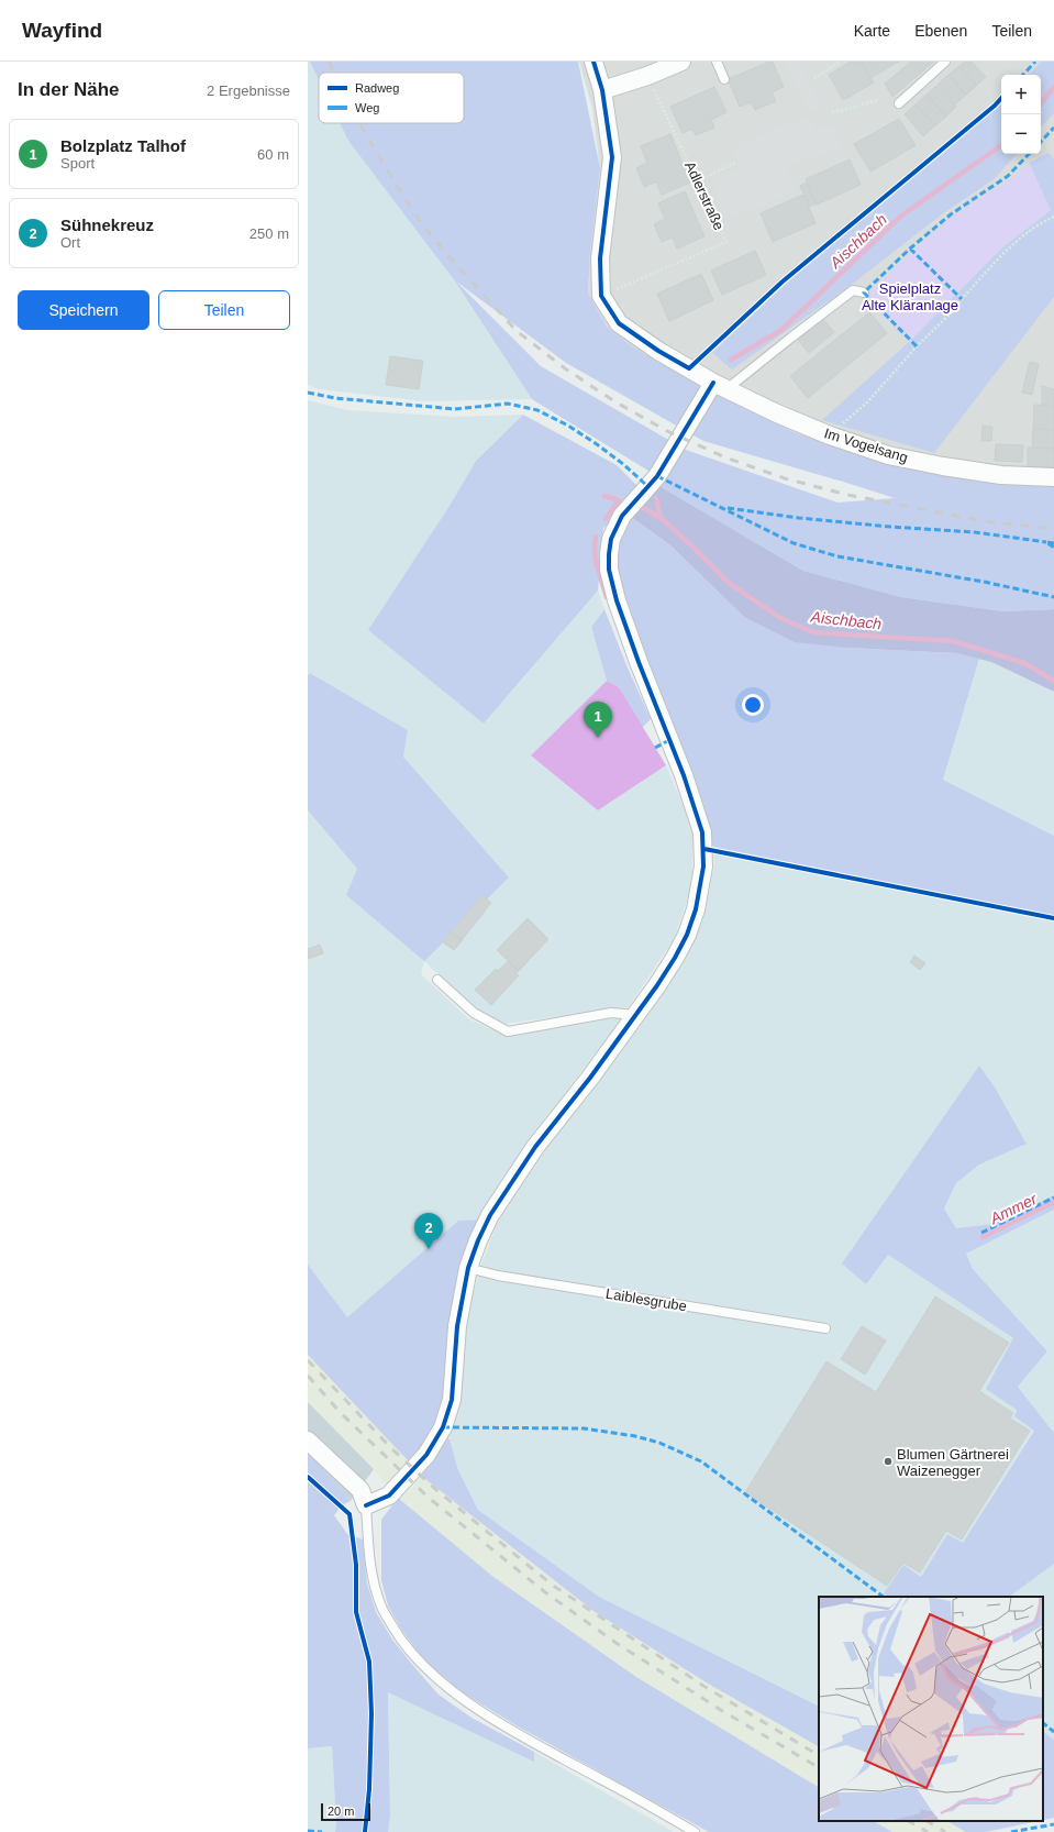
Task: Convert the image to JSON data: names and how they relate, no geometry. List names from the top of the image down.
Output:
{
  "streets": {
    "street": ["Im Vogelsang"],
    "lane": ["Laiblesgrube"],
    "path": ["Adlerstraße"]
  },
  "crossings": [
    ["Adlerstraße", "Im Vogelsang"]
  ],
  "water": ["Aischbach", "Ammer"],
  "parks": ["Spielplatz Alte Kläranlage"],
  "places": ["Blumen Gärtnerei Waizenegger"],
  "legend": ["Radweg", "Weg"],
  "scale_bar": "20 m",
  "page": {
    "header": "Wayfind",
    "nav": ["Karte", "Ebenen", "Teilen"],
    "heading": ["In der Nähe", "2 Ergebnisse"],
    "map_buttons": ["+", "−"],
    "list": [
      {
        "mark": "1",
        "name": "Bolzplatz Talhof",
        "note": "Sport",
        "value": "60 m"
      },
      {
        "mark": "2",
        "name": "Sühnekreuz",
        "note": "Ort",
        "value": "250 m"
      }
    ],
    "buttons": ["Speichern", "Teilen"],
    "pins": ["1", "2"],
    "scale": "20 m"
  }
}
